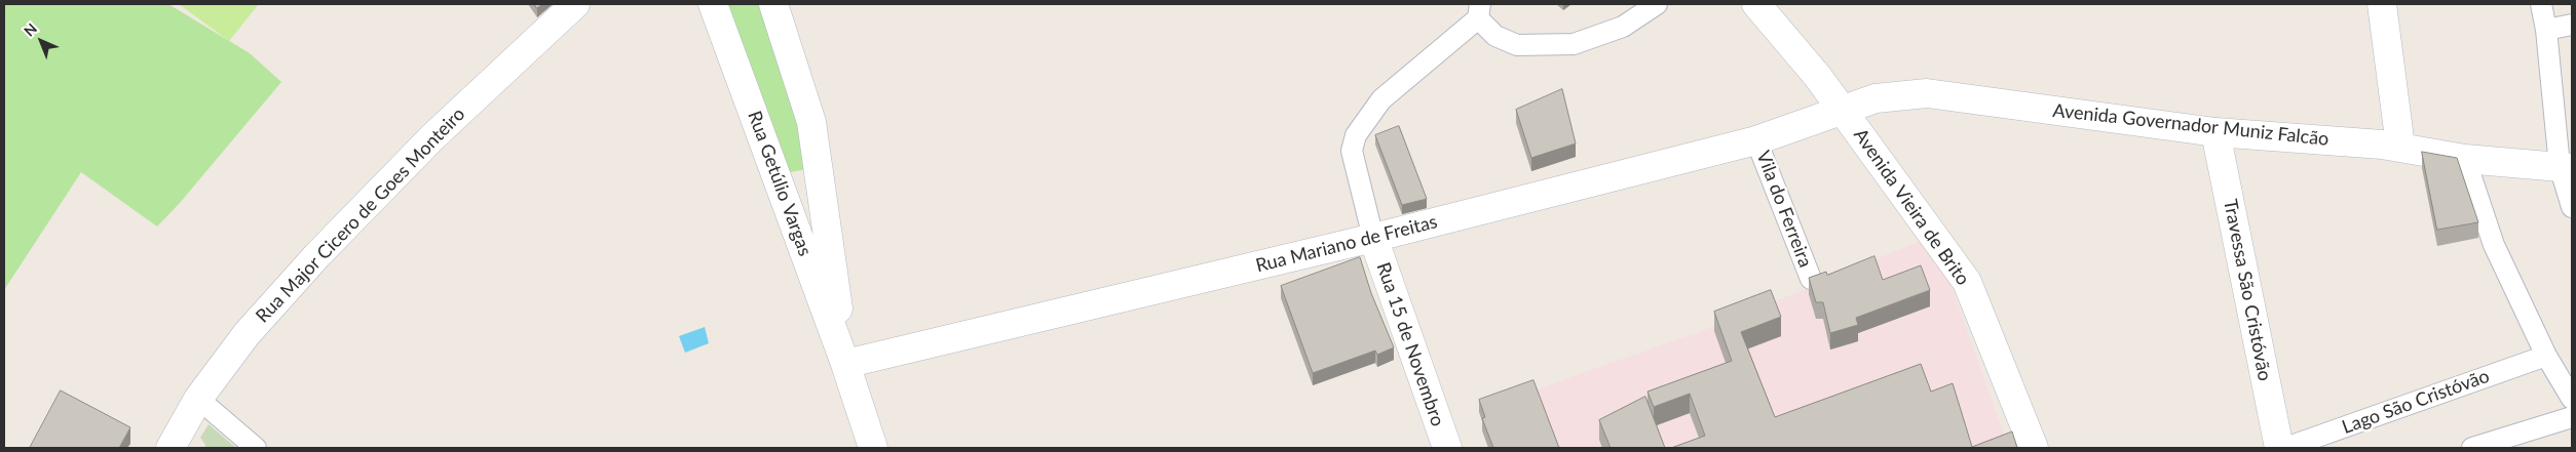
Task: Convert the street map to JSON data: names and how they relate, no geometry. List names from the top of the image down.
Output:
{
  "streets": {
    "street": [
      "Avenida Governador Muniz Falcão",
      "Rua Getúlio Vargas",
      "Avenida Vieira de Brito",
      "Vila do Ferreira",
      "Rua Major Cicero de Goes Monteiro",
      "Rua Mariano de Freitas",
      "Travessa São Cristóvão",
      "Rua 15 de Novembro",
      "Lago São Cristóvão"
    ]
  },
  "crossings": [
    ["Avenida Governador Muniz Falcão", "Avenida Vieira de Brito"],
    ["Avenida Governador Muniz Falcão", "Rua Mariano de Freitas"],
    ["Avenida Governador Muniz Falcão", "Travessa São Cristóvão"],
    ["Rua Getúlio Vargas", "Rua Mariano de Freitas"],
    ["Avenida Vieira de Brito", "Rua Mariano de Freitas"],
    ["Vila do Ferreira", "Rua Mariano de Freitas"],
    ["Rua Mariano de Freitas", "Rua 15 de Novembro"]
  ],
  "north": "top left"
}
